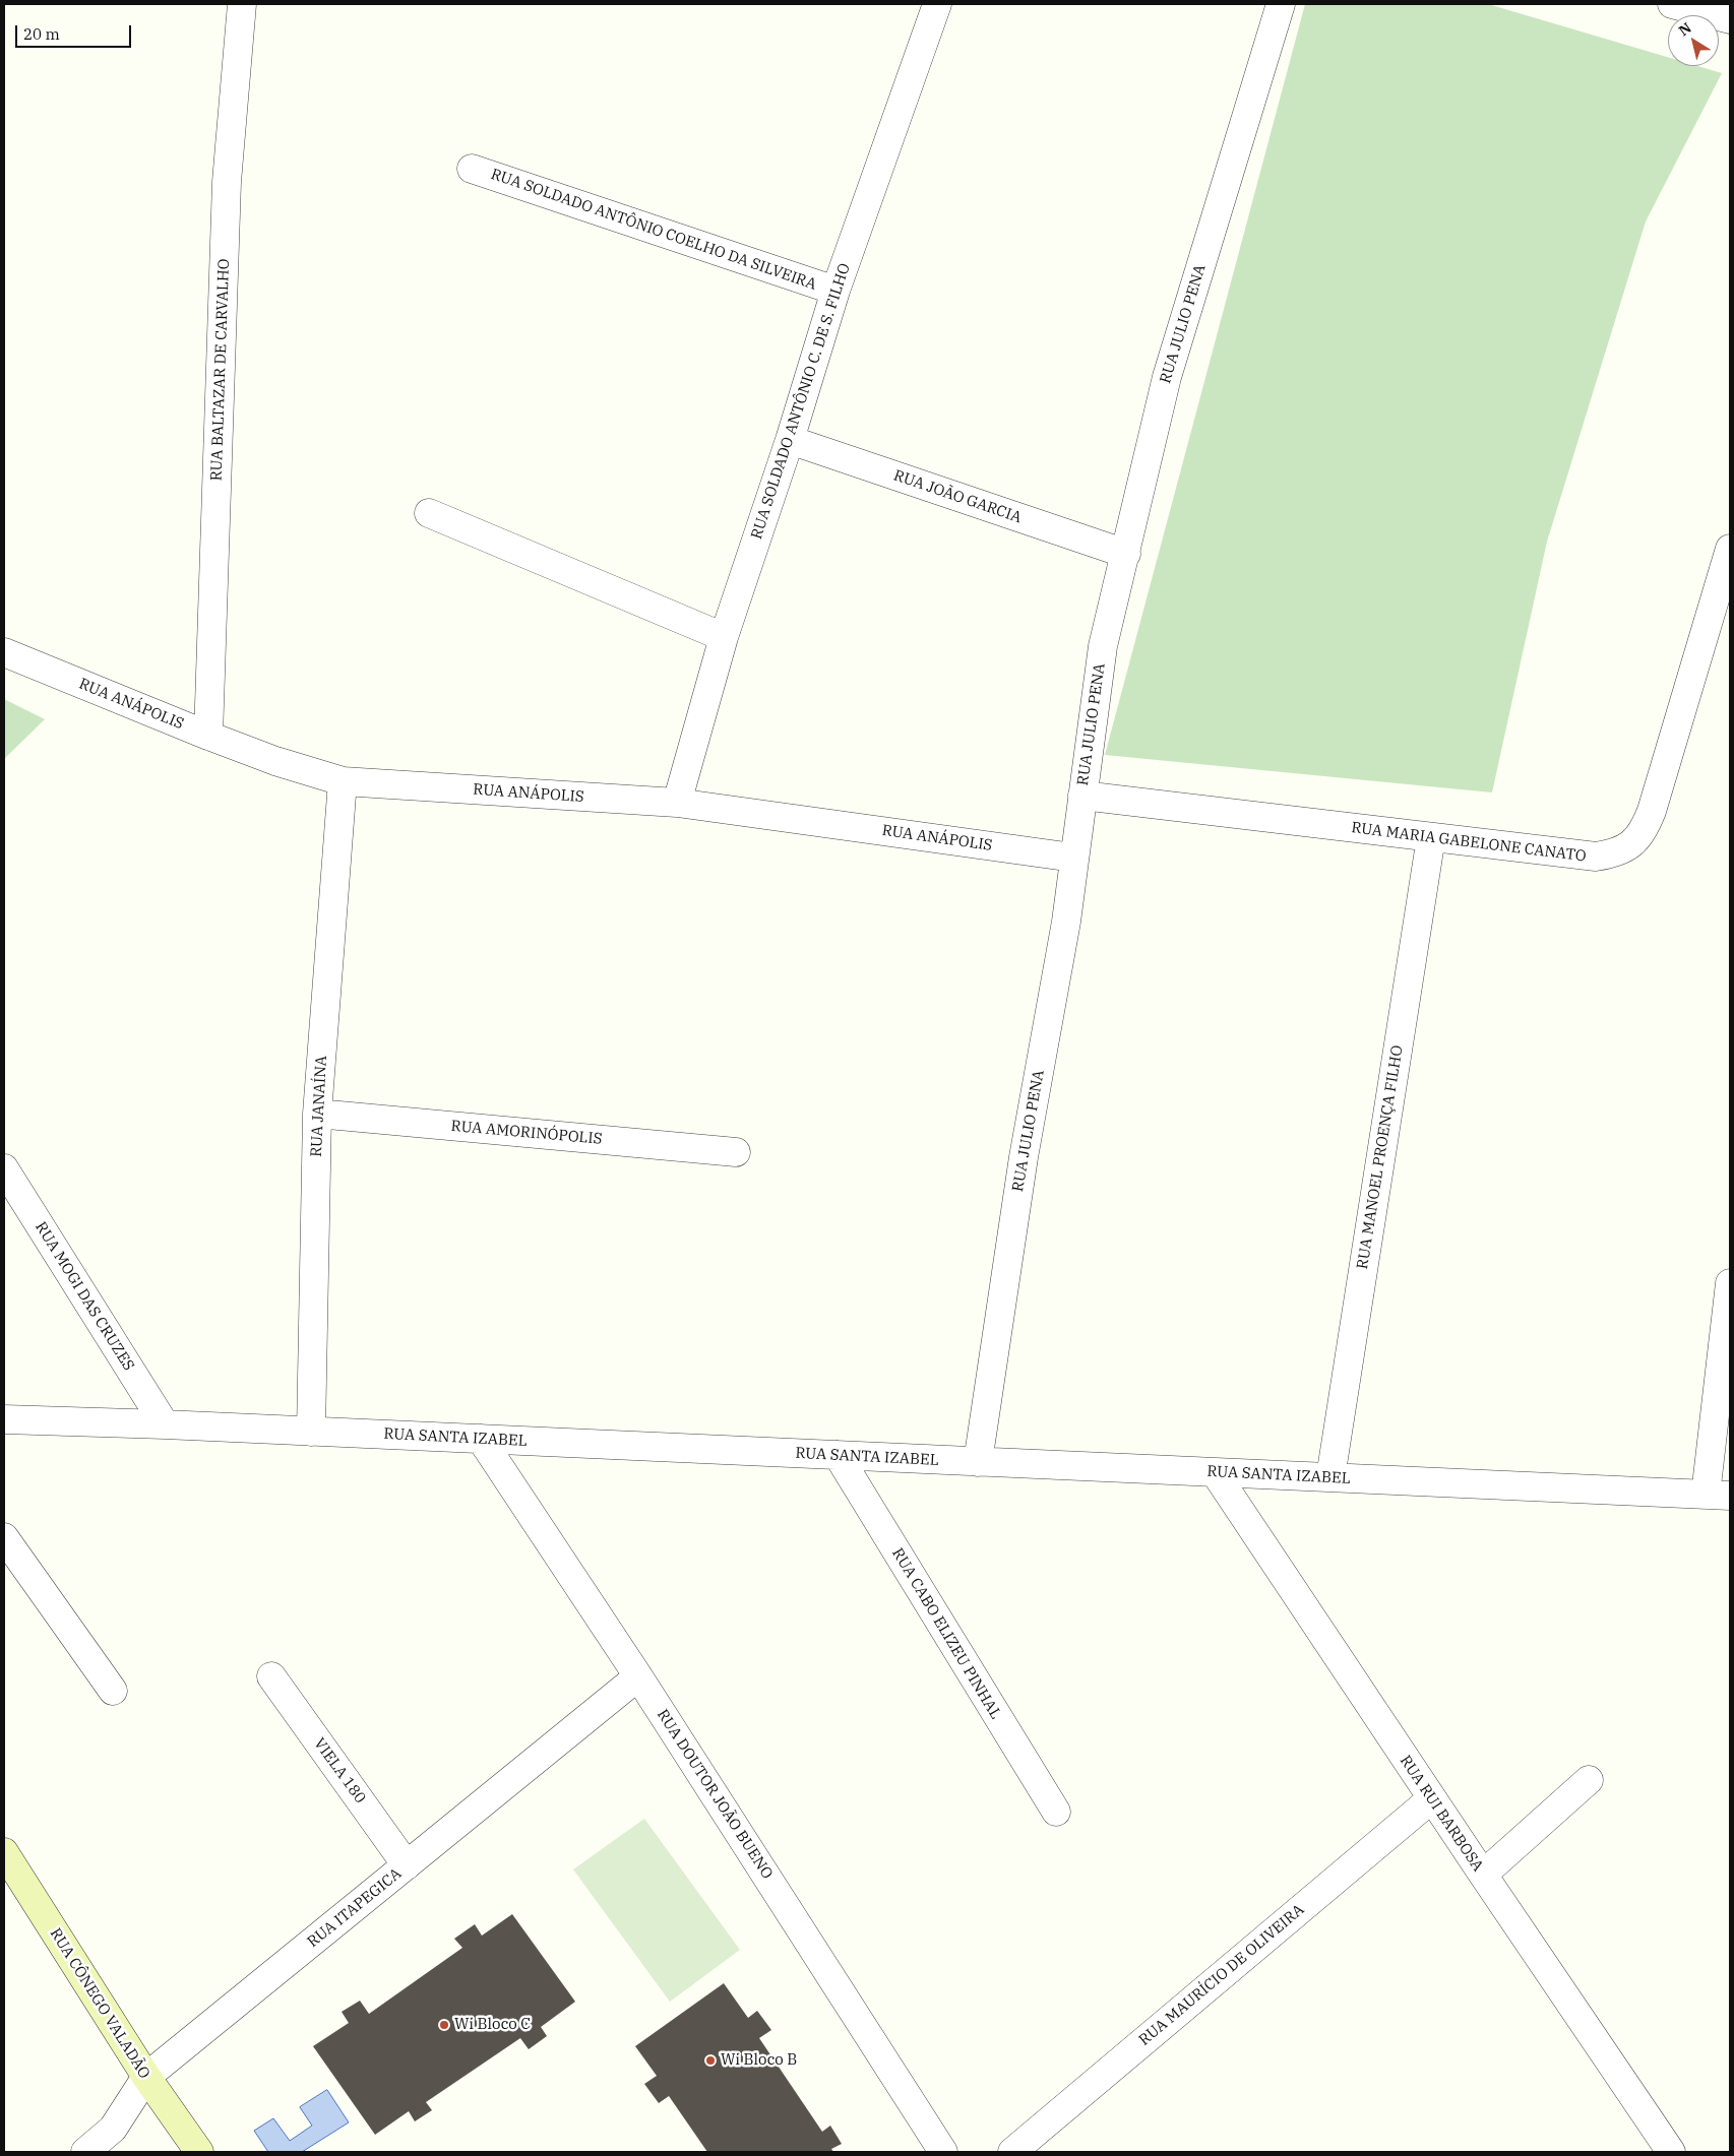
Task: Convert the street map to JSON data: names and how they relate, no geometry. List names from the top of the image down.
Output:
{
  "streets": {
    "street": [
      "RUA SOLDADO ANTÔNIO COELHO DA SILVEIRA",
      "RUA JULIO PENA",
      "RUA BALTAZAR DE CARVALHO",
      "RUA SOLDADO ANTÔNIO C. DE S. FILHO",
      "RUA JOÃO GARCIA",
      "RUA ANÁPOLIS",
      "RUA MARIA GABELONE CANATO",
      "RUA JANAÍNA",
      "RUA AMORINÓPOLIS",
      "RUA MANOEL PROENÇA FILHO",
      "RUA MOGI DAS CRUZES",
      "RUA SANTA IZABEL",
      "RUA CABO ELIZEU PINHAL",
      "VIELA 180",
      "RUA DOUTOR JOÃO BUENO",
      "RUA RUI BARBOSA",
      "RUA ITAPEGICA",
      "RUA MAURÍCIO DE OLIVEIRA",
      "RUA CÔNEGO VALADÃO"
    ]
  },
  "crossings": [
    ["RUA SOLDADO ANTÔNIO COELHO DA SILVEIRA", "RUA SOLDADO ANTÔNIO C. DE S. FILHO"],
    ["RUA JULIO PENA", "RUA JOÃO GARCIA"],
    ["RUA JULIO PENA", "RUA ANÁPOLIS"],
    ["RUA JULIO PENA", "RUA MARIA GABELONE CANATO"],
    ["RUA JULIO PENA", "RUA SANTA IZABEL"],
    ["RUA BALTAZAR DE CARVALHO", "RUA ANÁPOLIS"],
    ["RUA SOLDADO ANTÔNIO C. DE S. FILHO", "RUA JOÃO GARCIA"],
    ["RUA SOLDADO ANTÔNIO C. DE S. FILHO", "RUA ANÁPOLIS"],
    ["RUA ANÁPOLIS", "RUA JANAÍNA"],
    ["RUA MARIA GABELONE CANATO", "RUA MANOEL PROENÇA FILHO"],
    ["RUA JANAÍNA", "RUA AMORINÓPOLIS"],
    ["RUA JANAÍNA", "RUA SANTA IZABEL"],
    ["RUA MANOEL PROENÇA FILHO", "RUA SANTA IZABEL"],
    ["RUA MOGI DAS CRUZES", "RUA SANTA IZABEL"],
    ["RUA SANTA IZABEL", "RUA CABO ELIZEU PINHAL"],
    ["RUA SANTA IZABEL", "RUA DOUTOR JOÃO BUENO"],
    ["RUA SANTA IZABEL", "RUA RUI BARBOSA"],
    ["VIELA 180", "RUA ITAPEGICA"],
    ["RUA DOUTOR JOÃO BUENO", "RUA ITAPEGICA"],
    ["RUA RUI BARBOSA", "RUA MAURÍCIO DE OLIVEIRA"],
    ["RUA ITAPEGICA", "RUA CÔNEGO VALADÃO"]
  ],
  "places": ["Wi Bloco C", "Wi Bloco B"],
  "scale_bar": "20 m",
  "north": "top left"
}
